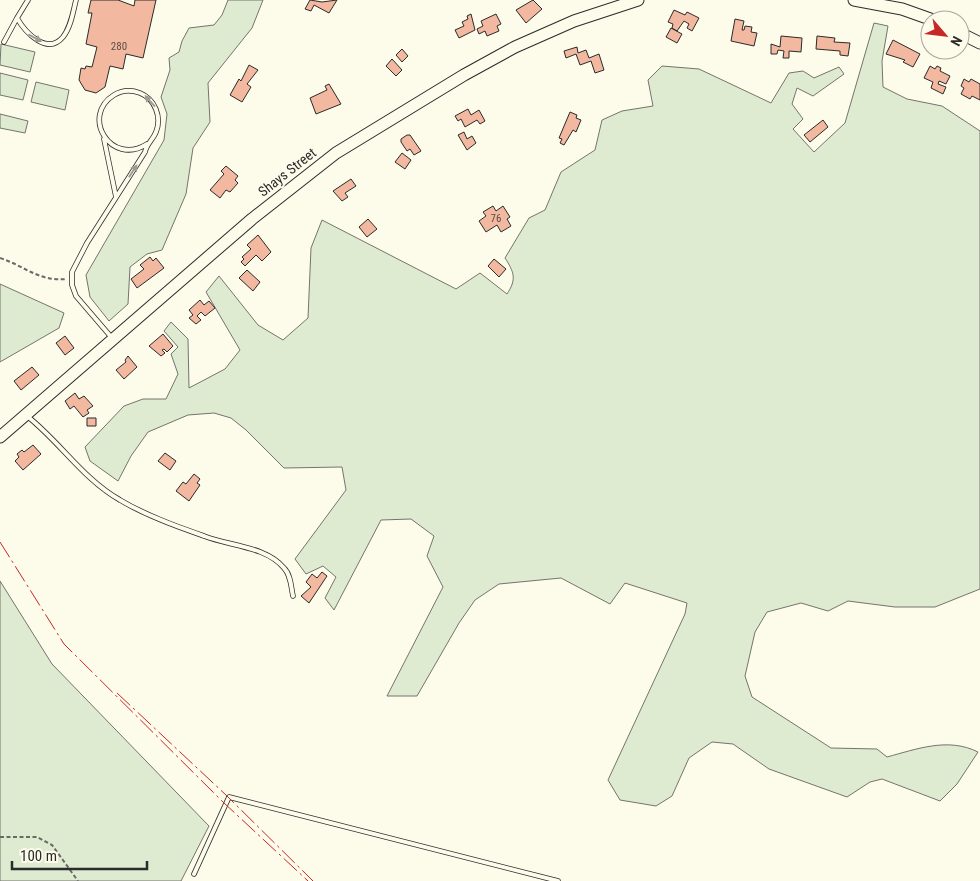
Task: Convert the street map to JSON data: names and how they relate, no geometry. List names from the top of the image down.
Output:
{
  "streets": {
    "main road": ["Shays Street"]
  },
  "house_numbers": ["280", "76"],
  "scale_bar": "100 m",
  "north": "bottom right"
}
